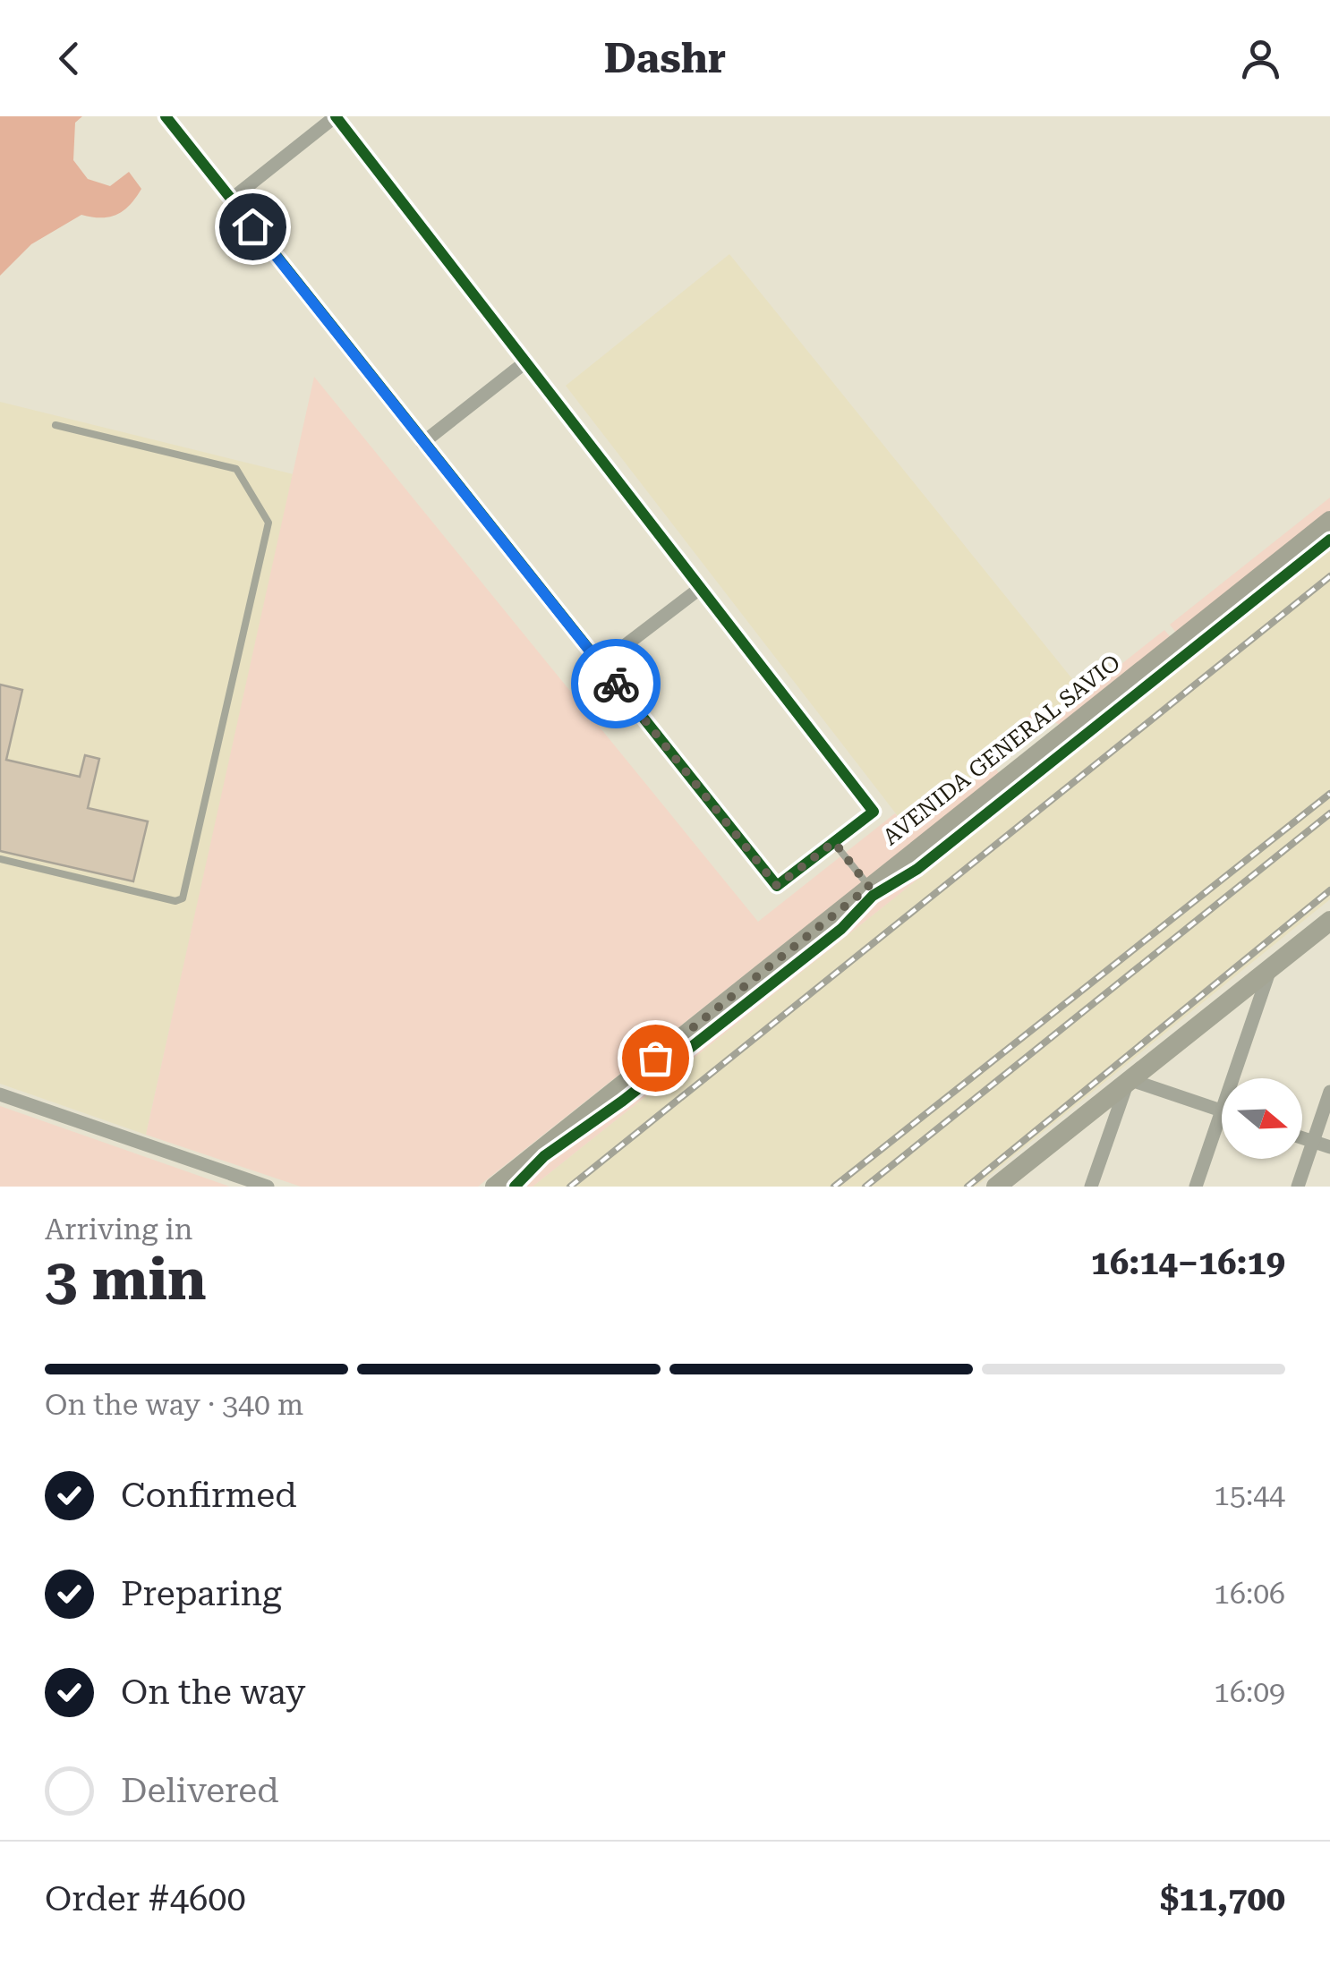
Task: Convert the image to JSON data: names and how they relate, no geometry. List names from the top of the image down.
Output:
{
  "streets": {
    "main road": ["AVENIDA GENERAL SAVIO"]
  },
  "north": "right",
  "page": {
    "header": "Dashr",
    "heading": ["3 min", "Arriving in", "16:14–16:19"],
    "panel": ["Order #4600", "$11,700"],
    "bar": "On the way · 340 m",
    "list": [
      ["Confirmed", "15:44"],
      ["Preparing", "16:06"],
      ["On the way", "16:09"],
      "Delivered"
    ]
  }
}
